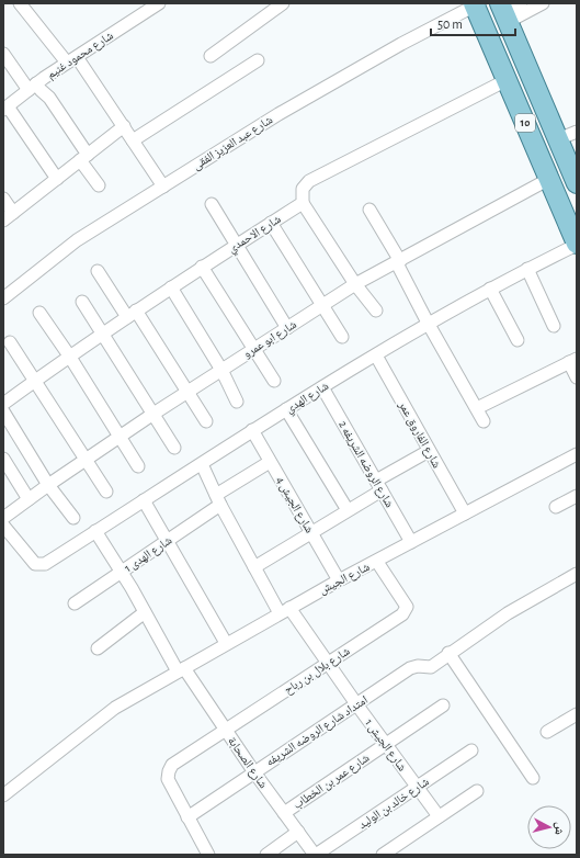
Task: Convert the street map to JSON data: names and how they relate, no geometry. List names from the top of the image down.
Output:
{
  "streets": {
    "main road": ["10"],
    "street": [
      "شارع محمود غنيم",
      "شارع عبد العزيز الفقى",
      "شارع الاحمدي",
      "شارع ابو عمرو",
      "شارع الهدي",
      "شارع الفاروق عمر",
      "شارع الروضه الشريفه 2",
      "شارع الجيش 4",
      "شارع الهدى 1",
      "شارع الجيش",
      "شارع بلال بن رباح",
      "امتداد شارع الروضه الشريفه",
      "شارع الجيش 1",
      "شارع الصحابة",
      "شارع عمر بن الخطاب",
      "شارع خالد بن الوليد"
    ]
  },
  "crossings": [
    ["10", "شارع عبد العزيز الفقى"],
    ["10", "شارع ابو عمرو"],
    ["10", "شارع الهدي"],
    ["شارع الهدي", "شارع الفاروق عمر"],
    ["شارع الهدي", "شارع الروضه الشريفه 2"],
    ["شارع الهدي", "شارع الجيش 4"],
    ["شارع الهدي", "شارع الجيش 1"],
    ["شارع الهدي", "شارع الصحابة"],
    ["شارع الفاروق عمر", "شارع الجيش"],
    ["شارع الروضه الشريفه 2", "شارع الجيش"],
    ["شارع الجيش 4", "شارع الهدى 1"],
    ["شارع الجيش 4", "شارع الجيش"],
    ["شارع الهدى 1", "شارع الجيش 1"],
    ["شارع الهدى 1", "شارع الصحابة"],
    ["شارع الجيش", "شارع بلال بن رباح"],
    ["شارع الجيش", "شارع الجيش 1"],
    ["شارع الجيش", "شارع الصحابة"],
    ["شارع بلال بن رباح", "امتداد شارع الروضه الشريفه"],
    ["شارع بلال بن رباح", "شارع الجيش 1"],
    ["شارع بلال بن رباح", "شارع الصحابة"],
    ["امتداد شارع الروضه الشريفه", "شارع الجيش 1"],
    ["امتداد شارع الروضه الشريفه", "شارع الصحابة"],
    ["شارع الجيش 1", "شارع عمر بن الخطاب"],
    ["شارع الجيش 1", "شارع خالد بن الوليد"],
    ["شارع الصحابة", "شارع عمر بن الخطاب"],
    ["شارع الصحابة", "شارع خالد بن الوليد"]
  ],
  "scale_bar": "50 m",
  "north": "right"
}
